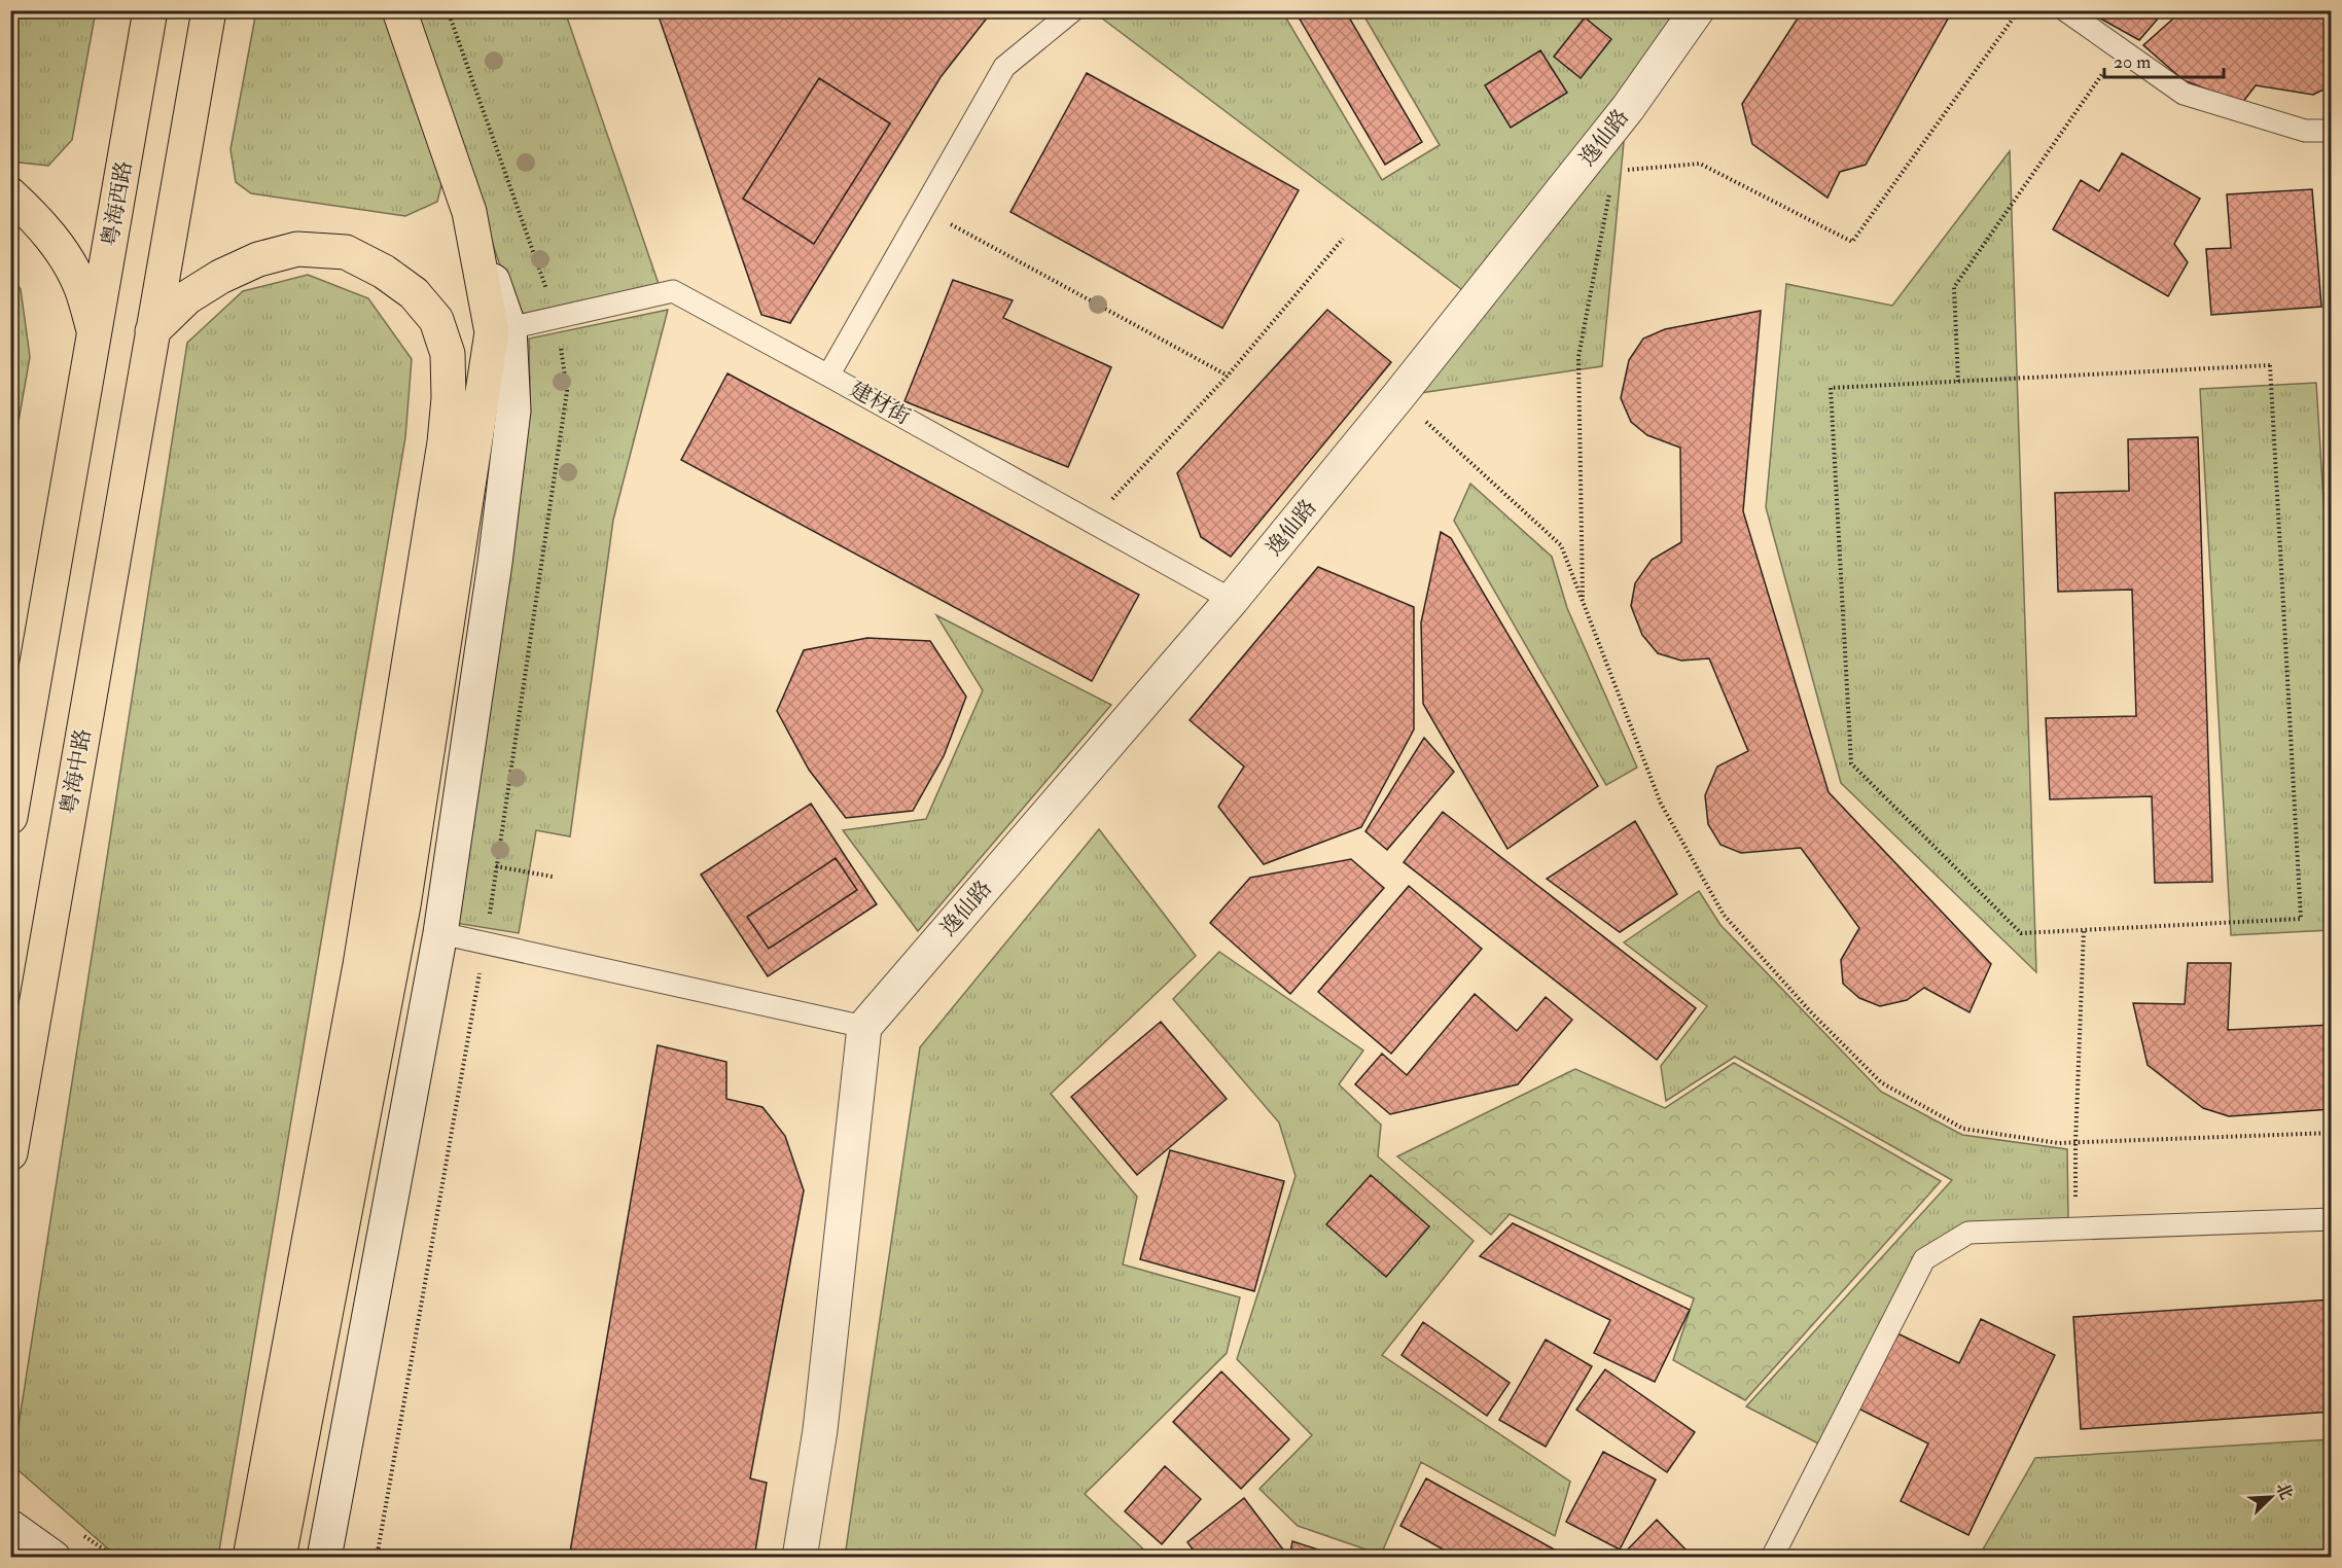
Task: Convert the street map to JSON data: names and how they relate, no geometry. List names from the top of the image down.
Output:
{
  "streets": {
    "highway": ["粤海西路", "粤海中路"],
    "street": ["逸仙路"],
    "lane": ["建材街"]
  },
  "crossings": [
    ["逸仙路", "建材街"]
  ],
  "scale_bar": "20 m",
  "north": "top right"
}
